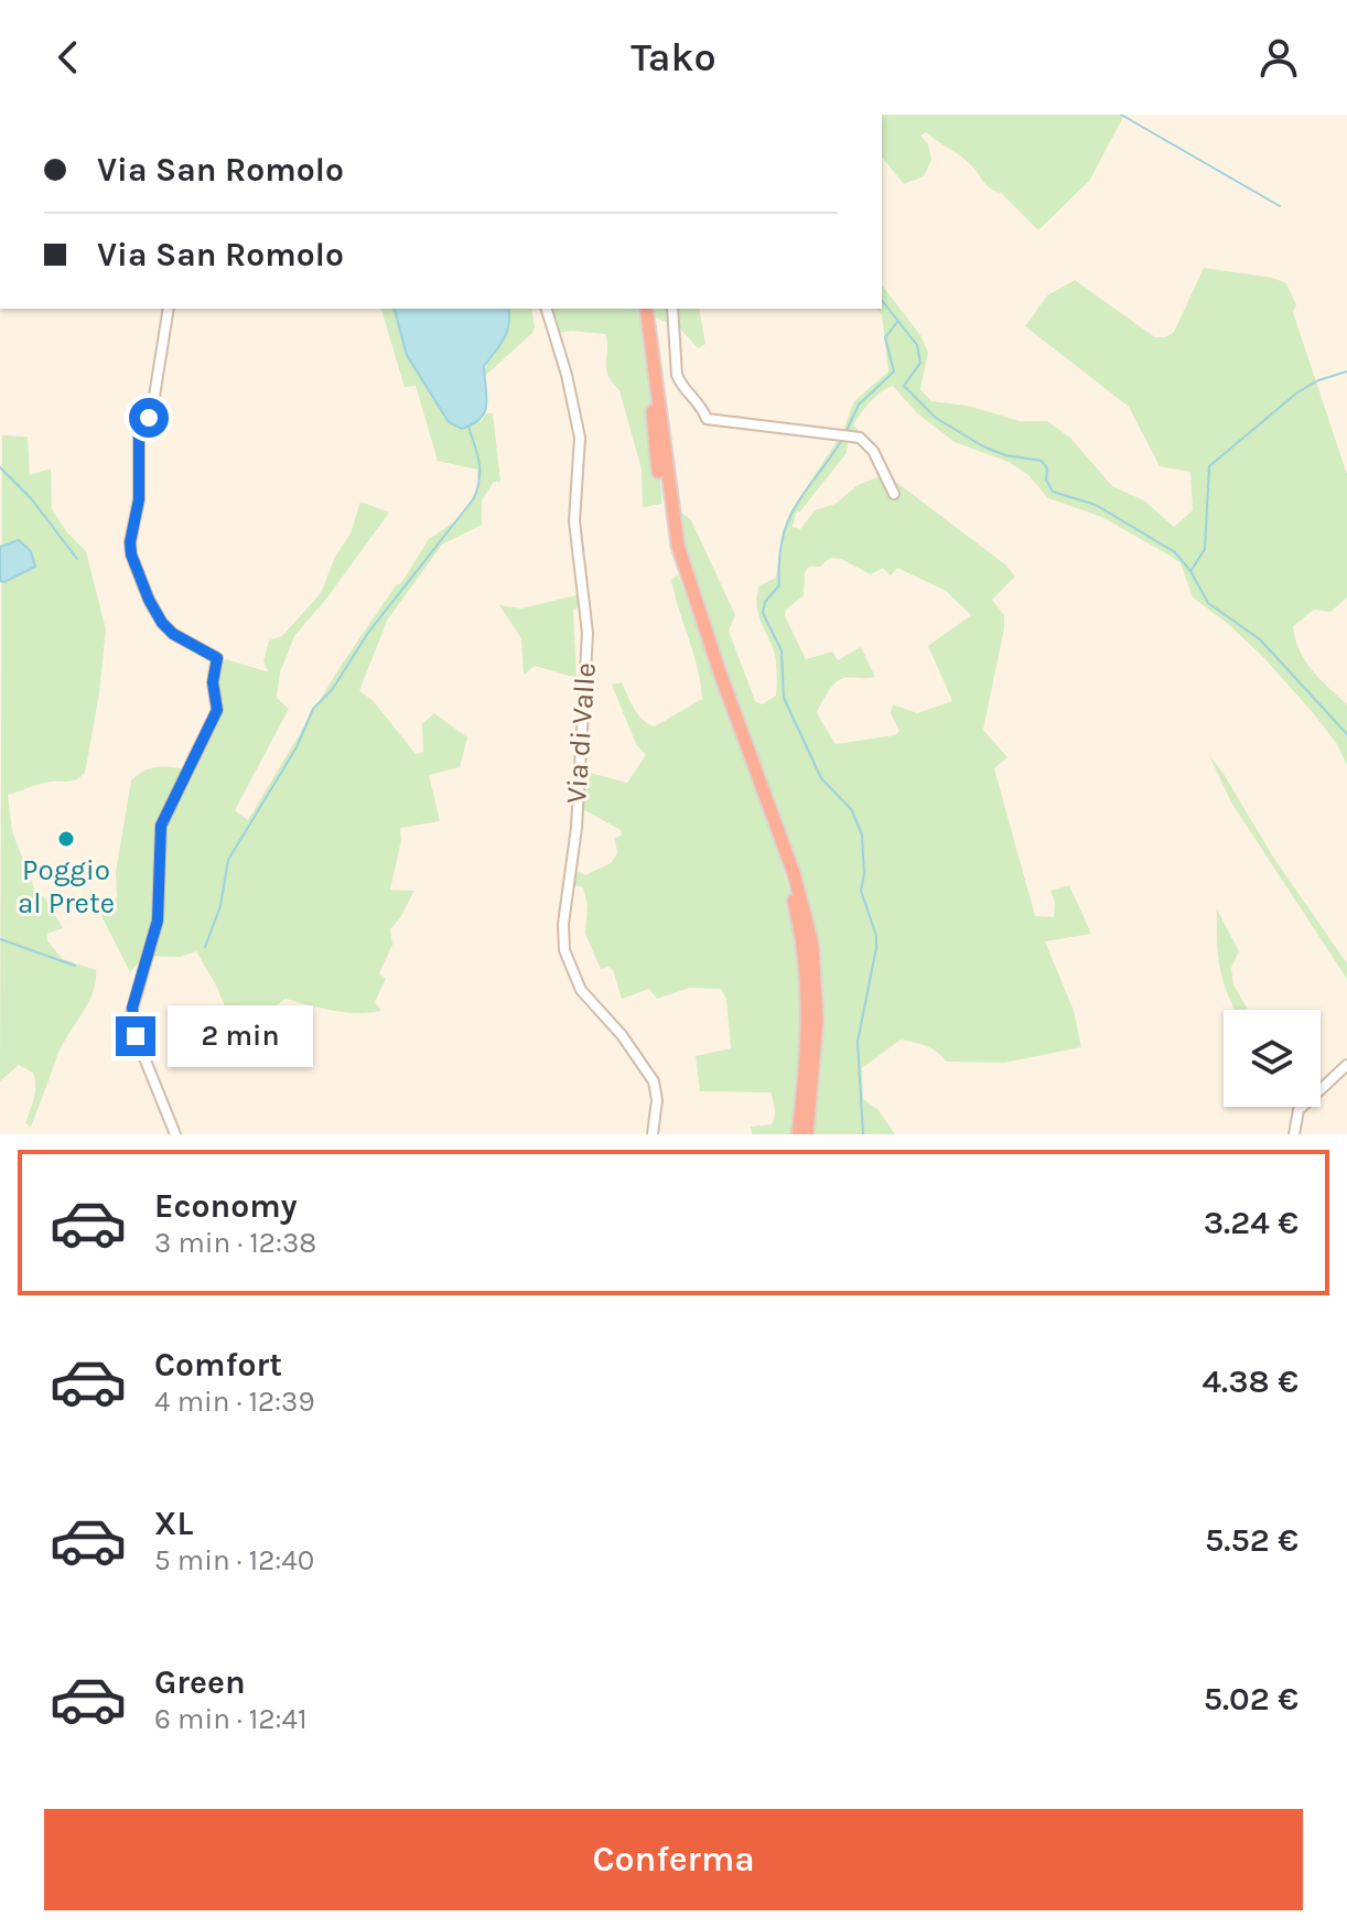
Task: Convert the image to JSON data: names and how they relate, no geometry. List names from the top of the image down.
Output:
{
  "streets": {
    "street": ["Via di Valle"]
  },
  "places": ["Poggio al Prete"],
  "page": {
    "header": "Tako",
    "banner": ["Via San Romolo", "Via San Romolo"],
    "bubble": "2 min",
    "list": [
      {
        "name": "Economy",
        "note": "3 min · 12:38",
        "value": "3.24 €"
      },
      {
        "name": "Comfort",
        "note": "4 min · 12:39",
        "value": "4.38 €"
      },
      {
        "name": "XL",
        "note": "5 min · 12:40",
        "value": "5.52 €"
      },
      {
        "name": "Green",
        "note": "6 min · 12:41",
        "value": "5.02 €"
      }
    ],
    "buttons": "Conferma"
  }
}
